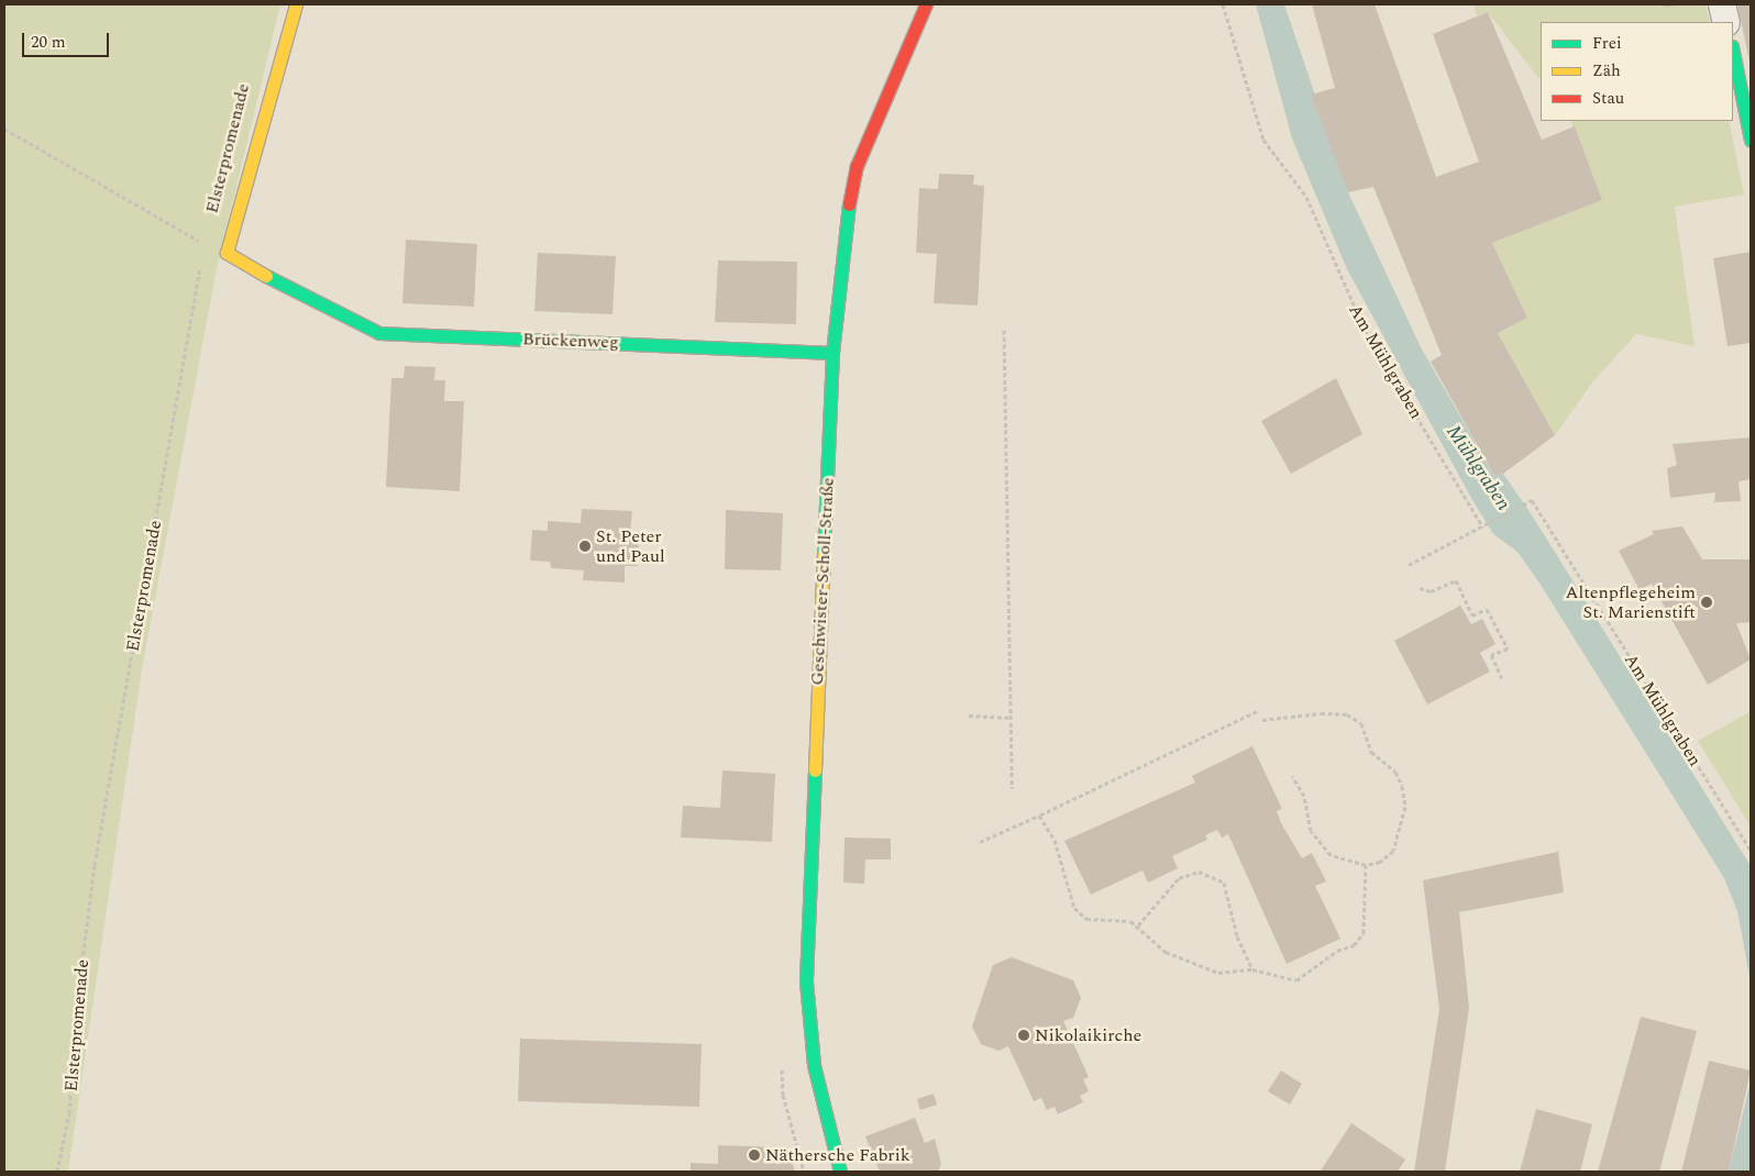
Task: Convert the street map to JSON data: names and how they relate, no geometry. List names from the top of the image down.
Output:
{
  "streets": {
    "street": ["Brückenweg", "Geschwister-Scholl-Straße"],
    "path": ["Elsterpromenade", "Am Mühlgraben"]
  },
  "crossings": [
    ["Brückenweg", "Geschwister-Scholl-Straße"]
  ],
  "water": ["Mühlgraben"],
  "places": [
    "St. Peter und Paul",
    "Altenpflegeheim St. Marienstift",
    "Nikolaikirche",
    "Näthersche Fabrik"
  ],
  "legend": ["Frei", "Zäh", "Stau"],
  "scale_bar": "20 m"
}
